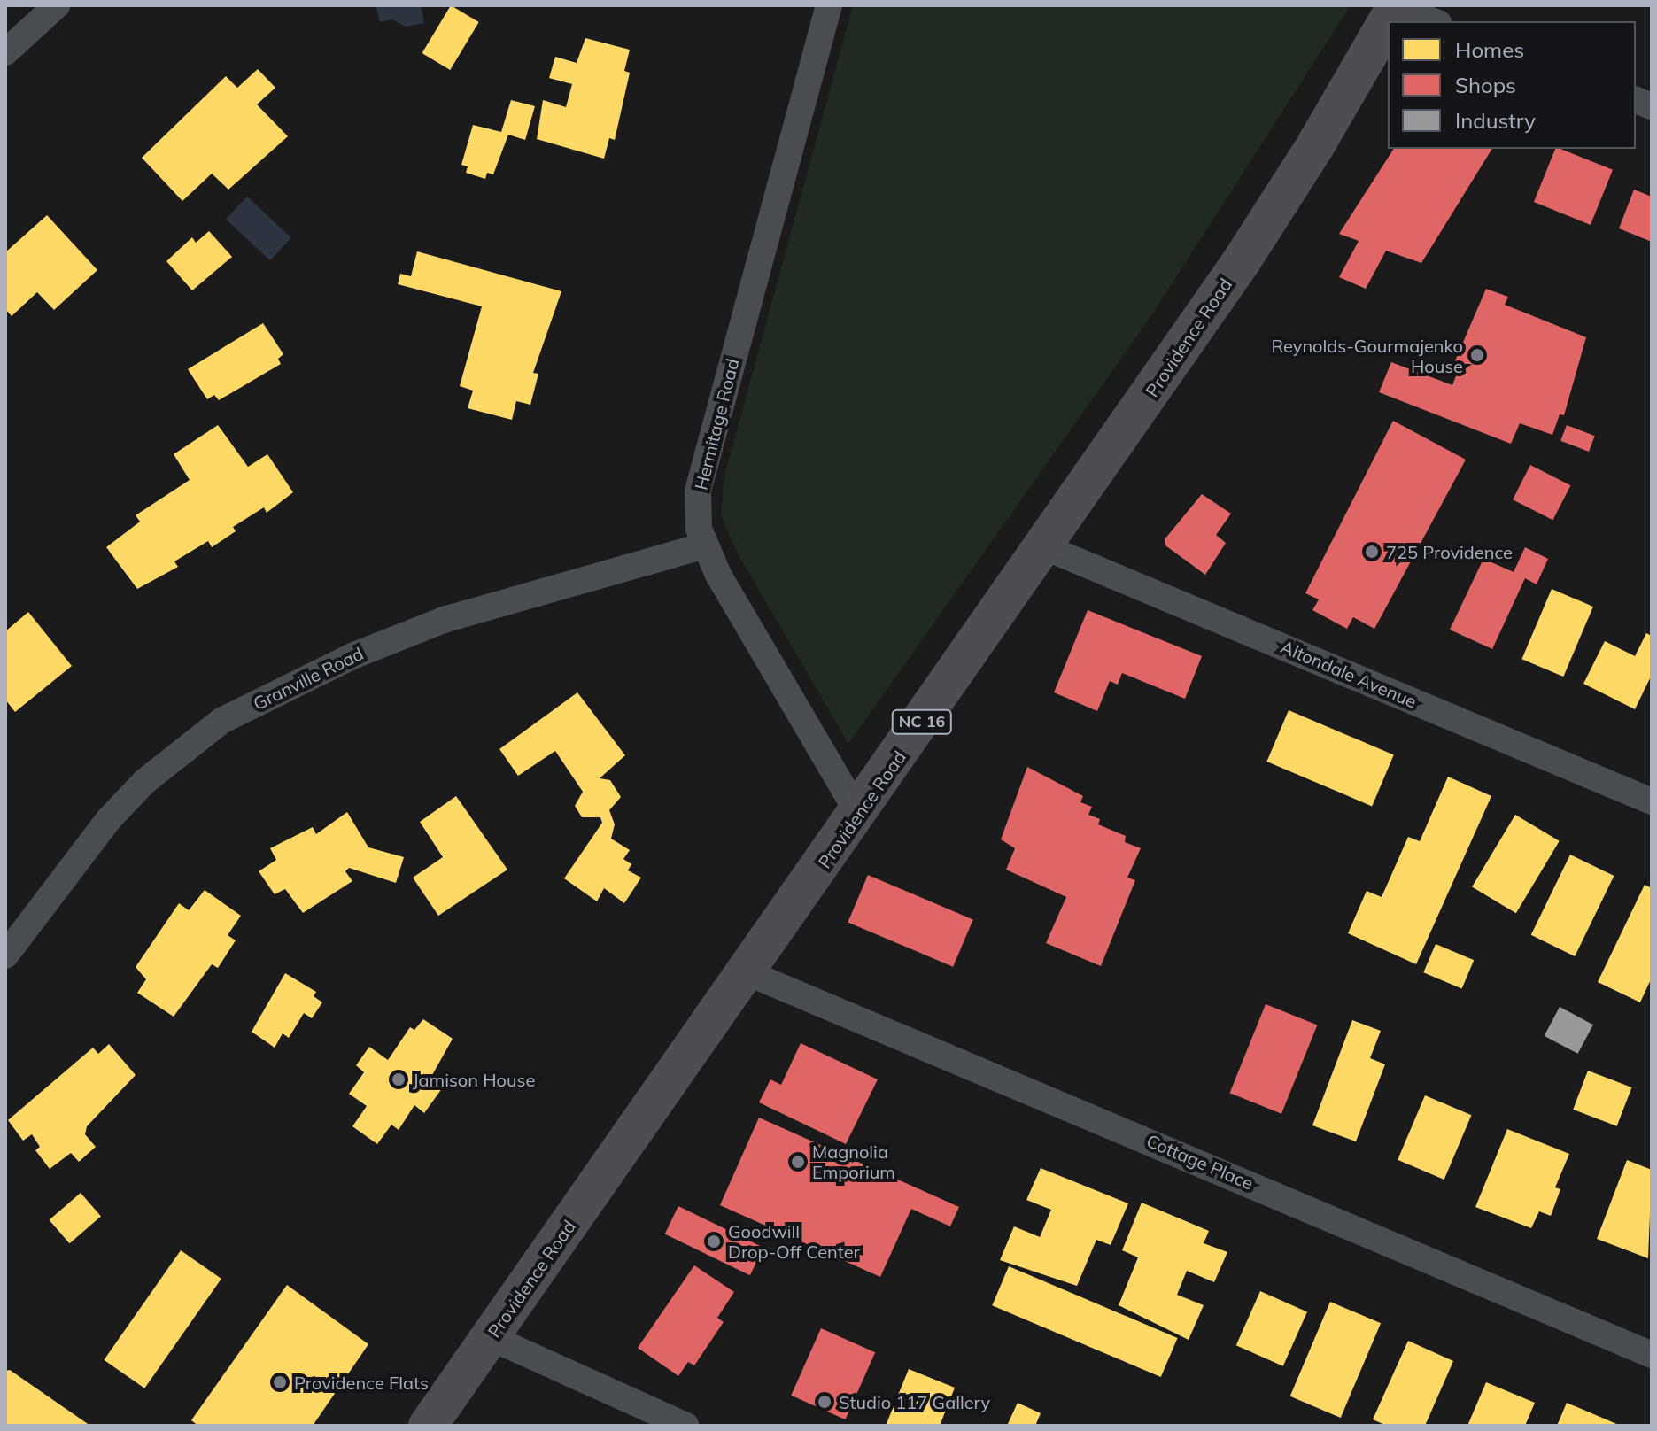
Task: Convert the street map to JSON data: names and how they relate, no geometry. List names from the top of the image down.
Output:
{
  "streets": {
    "main road": ["Providence Road", "NC 16"],
    "street": [
      "Hermitage Road",
      "Altondale Avenue",
      "Granville Road",
      "Cottage Place"
    ]
  },
  "crossings": [
    ["Providence Road", "Hermitage Road"],
    ["Providence Road", "Altondale Avenue"],
    ["Providence Road", "Cottage Place"],
    ["Hermitage Road", "Granville Road"]
  ],
  "places": [
    "Reynolds-Gourmajenko House",
    "725 Providence",
    "Jamison House",
    "Magnolia Emporium",
    "Goodwill Drop-Off Center",
    "Providence Flats",
    "Studio 117 Gallery"
  ],
  "legend": ["Homes", "Shops", "Industry"]
}
